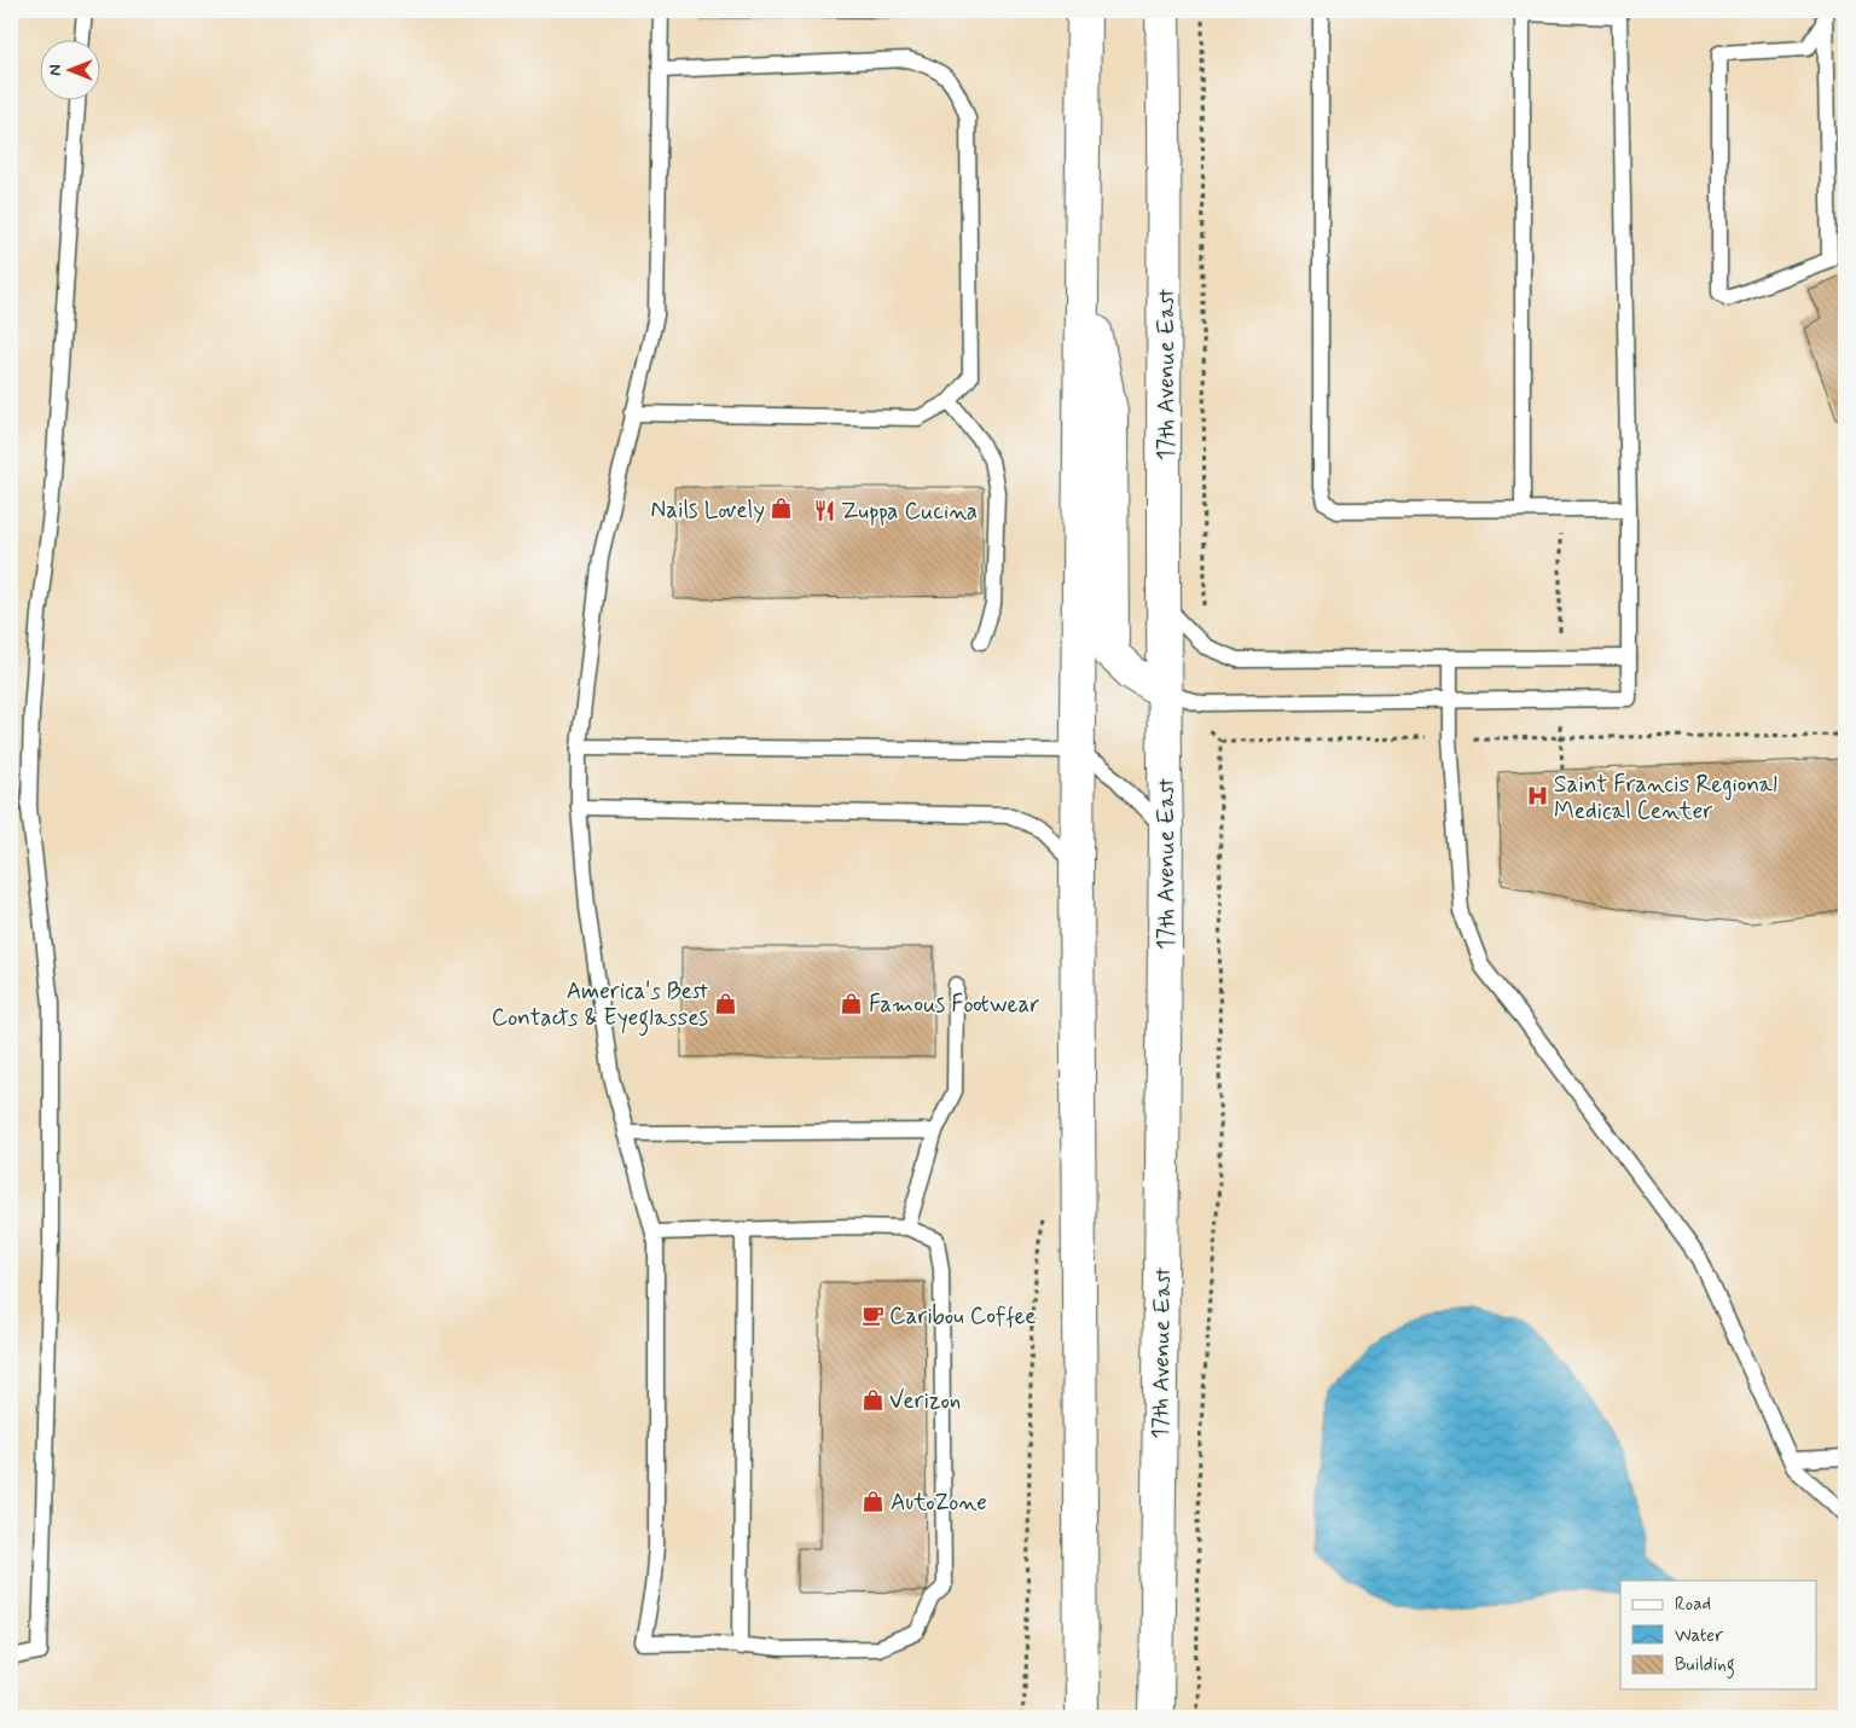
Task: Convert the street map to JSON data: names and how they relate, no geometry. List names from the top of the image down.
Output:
{
  "streets": {
    "street": ["17th Avenue East"]
  },
  "places": {
    "shop": [
      "Nails Lovely",
      "America's Best Contacts & Eyeglasses",
      "Famous Footwear",
      "Verizon",
      "AutoZone"
    ],
    "restaurant": ["Zuppa Cucina"],
    "hospital": ["Saint Francis Regional Medical Center"],
    "cafe": ["Caribou Coffee"]
  },
  "legend": ["Road", "Water", "Building"],
  "north": "left"
}
